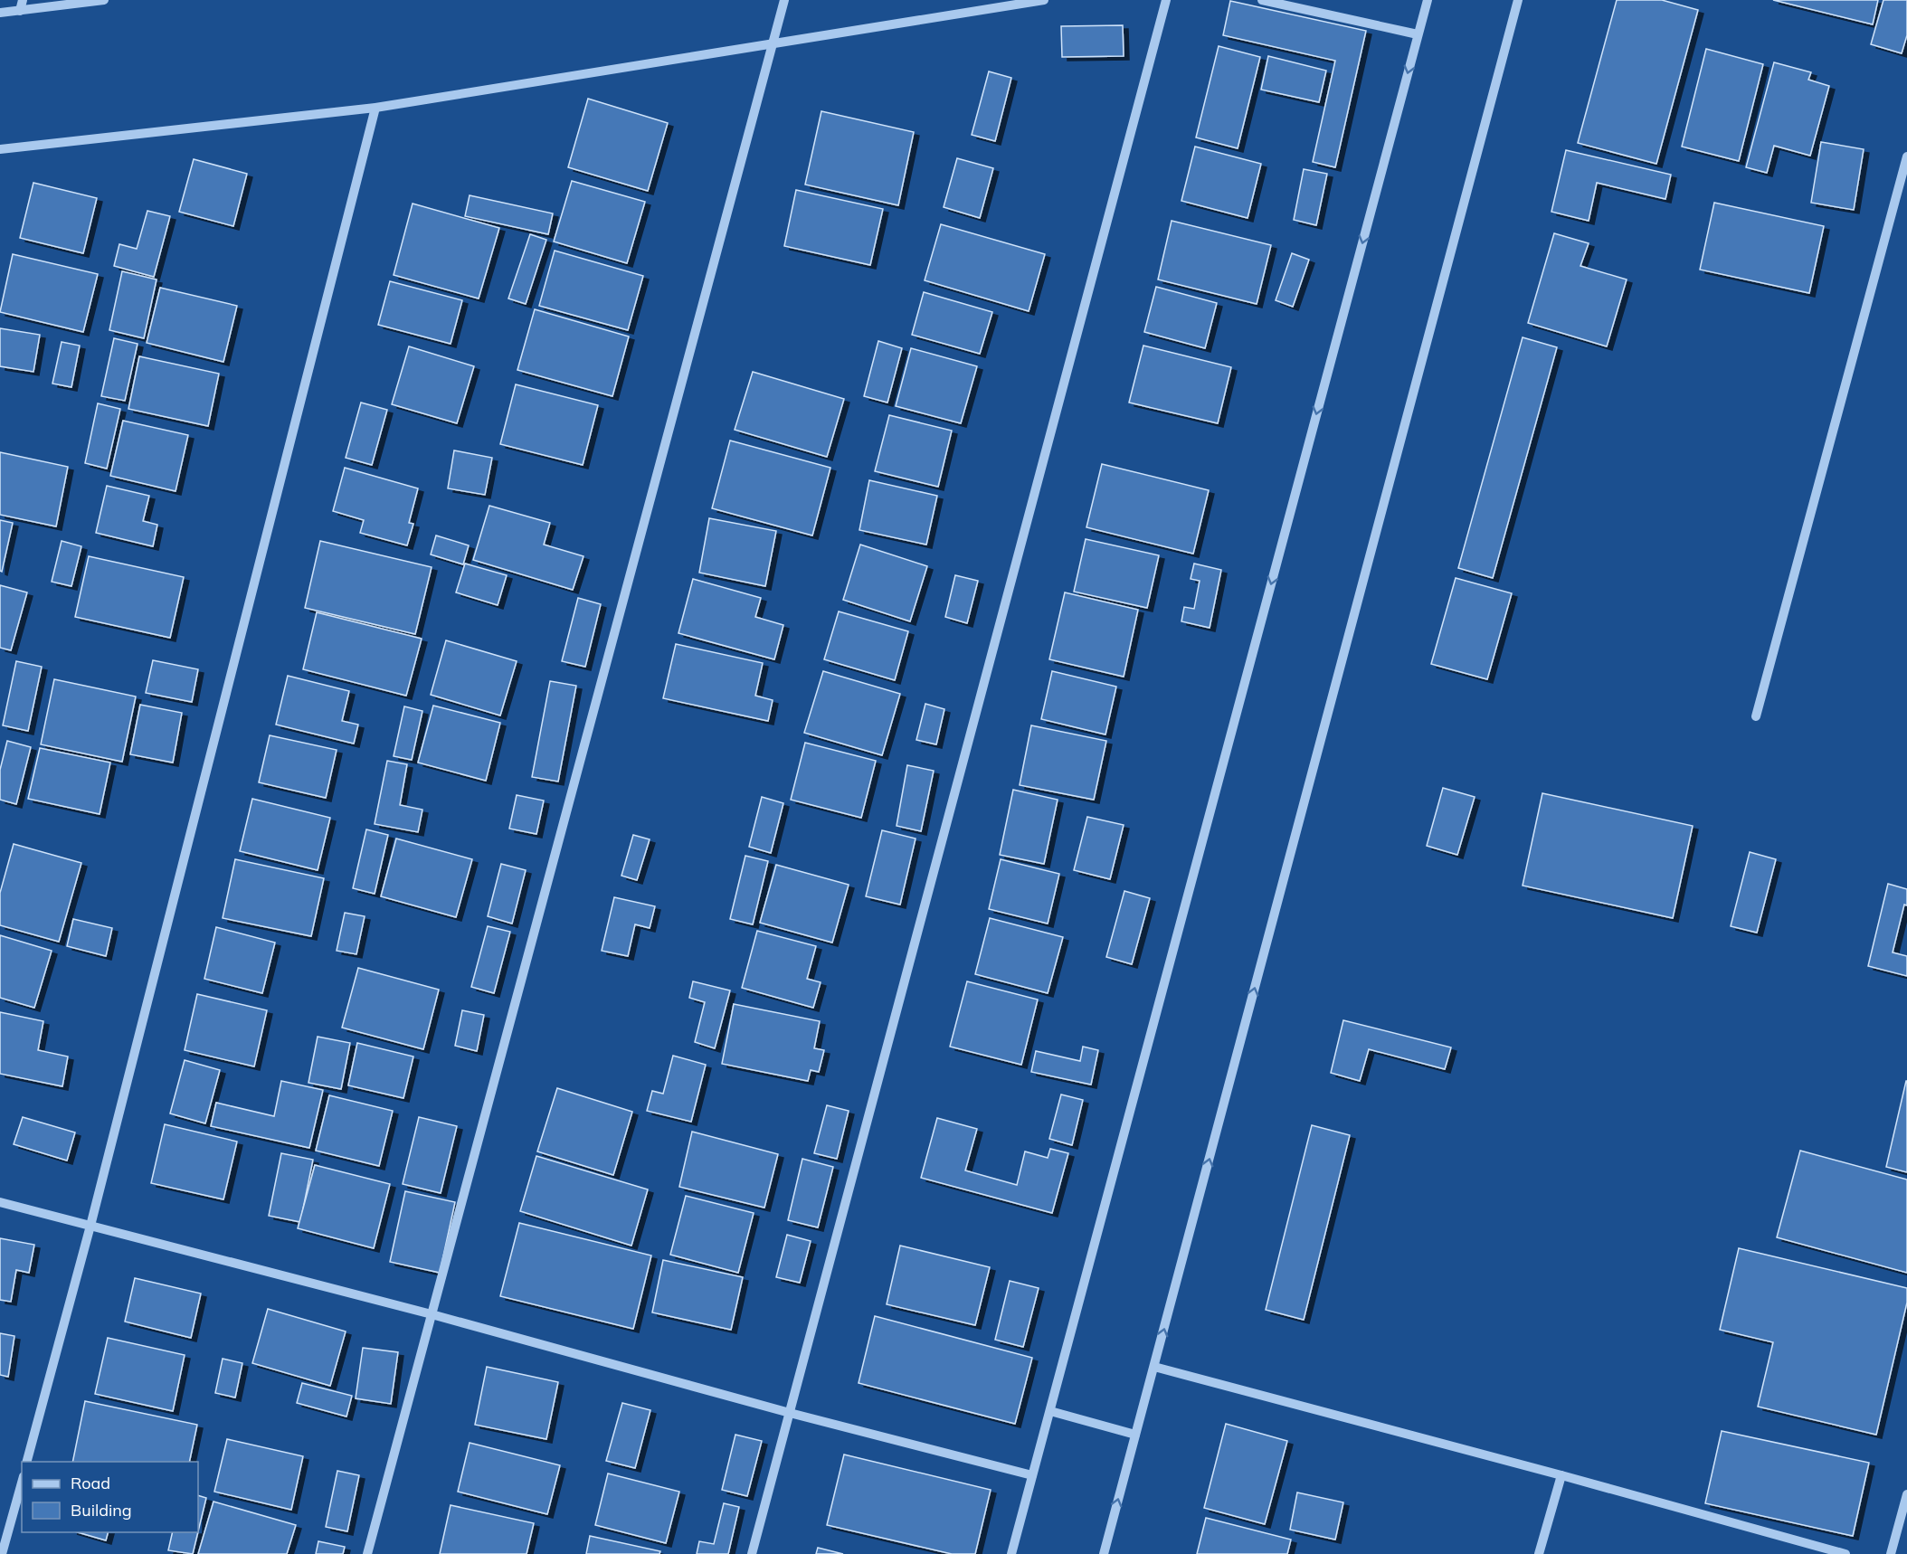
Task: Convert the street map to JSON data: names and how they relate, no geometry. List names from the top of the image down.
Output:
{
  "legend": ["Road", "Building"]
}
